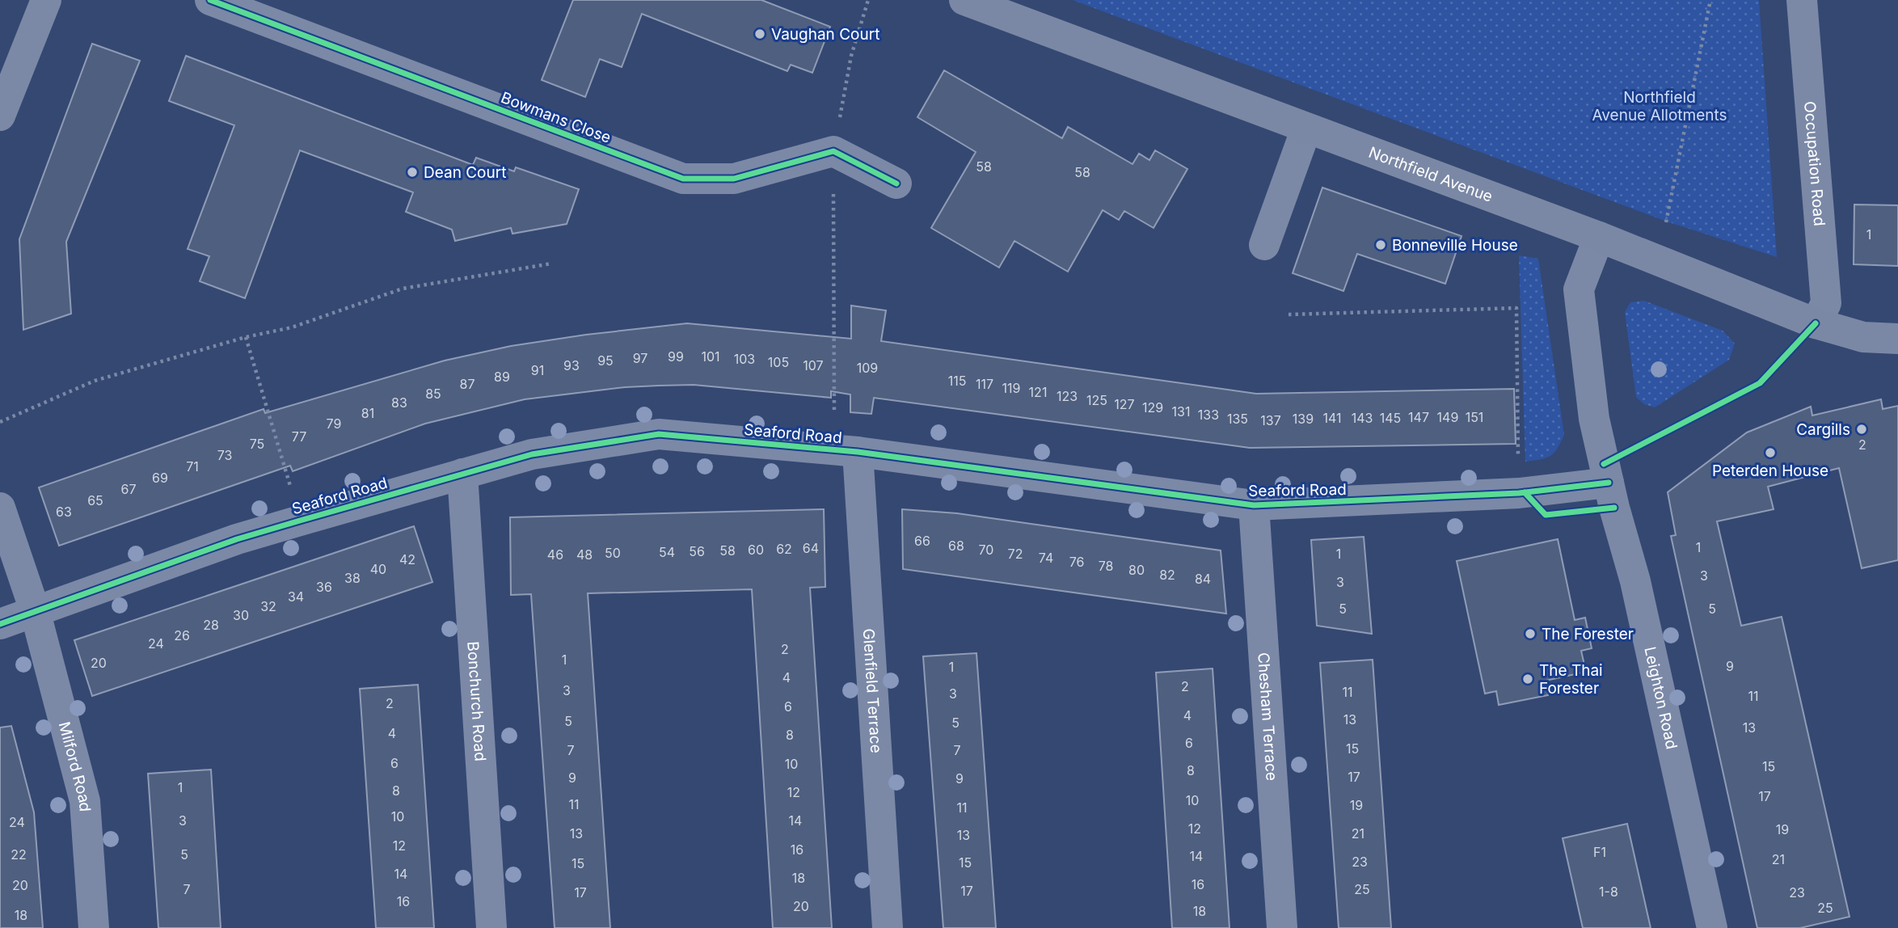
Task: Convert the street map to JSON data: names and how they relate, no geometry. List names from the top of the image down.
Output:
{
  "streets": {
    "main road": ["Northfield Avenue"],
    "street": [
      "Bowmans Close",
      "Occupation Road",
      "Seaford Road",
      "Glenfield Terrace",
      "Leighton Road",
      "Bonchurch Road",
      "Chesham Terrace",
      "Milford Road"
    ]
  },
  "crossings": [
    ["Occupation Road", "Northfield Avenue"],
    ["Northfield Avenue", "Leighton Road"],
    ["Seaford Road", "Glenfield Terrace"],
    ["Seaford Road", "Leighton Road"],
    ["Seaford Road", "Bonchurch Road"],
    ["Seaford Road", "Chesham Terrace"],
    ["Seaford Road", "Milford Road"]
  ],
  "parks": ["Northfield Avenue Allotments"],
  "places": [
    "Vaughan Court",
    "Dean Court",
    "Bonneville House",
    "Cargills",
    "Peterden House",
    "The Forester",
    "The Thai Forester"
  ],
  "house_numbers": [
    "58",
    "58",
    "1",
    "99",
    "101",
    "97",
    "103",
    "95",
    "105",
    "93",
    "107",
    "109",
    "91",
    "89",
    "115",
    "87",
    "117",
    "119",
    "121",
    "85",
    "123",
    "125",
    "83",
    "127",
    "129",
    "131",
    "81",
    "133",
    "147",
    "149",
    "151",
    "141",
    "143",
    "145",
    "135",
    "139",
    "137",
    "79",
    "77",
    "75",
    "2",
    "73",
    "71",
    "69",
    "67",
    "65",
    "63",
    "66",
    "68",
    "1",
    "64",
    "62",
    "60",
    "70",
    "58",
    "56",
    "54",
    "50",
    "72",
    "1",
    "46",
    "48",
    "74",
    "42",
    "76",
    "78",
    "40",
    "80",
    "82",
    "3",
    "38",
    "84",
    "3",
    "36",
    "34",
    "32",
    "5",
    "5",
    "30",
    "28",
    "26",
    "24",
    "2",
    "1",
    "20",
    "9",
    "1",
    "4",
    "2",
    "3",
    "11",
    "3",
    "11",
    "2",
    "6",
    "4",
    "13",
    "5",
    "5",
    "13",
    "4",
    "8",
    "6",
    "15",
    "7",
    "7",
    "6",
    "10",
    "15",
    "8",
    "17",
    "9",
    "9",
    "1",
    "8",
    "12",
    "17",
    "10",
    "11",
    "19",
    "11",
    "10",
    "3",
    "14",
    "24",
    "12",
    "19",
    "13",
    "21",
    "13",
    "12",
    "16",
    "F1",
    "22",
    "5",
    "14",
    "21",
    "23",
    "15",
    "15",
    "14",
    "18",
    "16",
    "20",
    "7",
    "25",
    "17",
    "1-8",
    "17",
    "23",
    "16",
    "20",
    "25",
    "18",
    "18"
  ]
}
